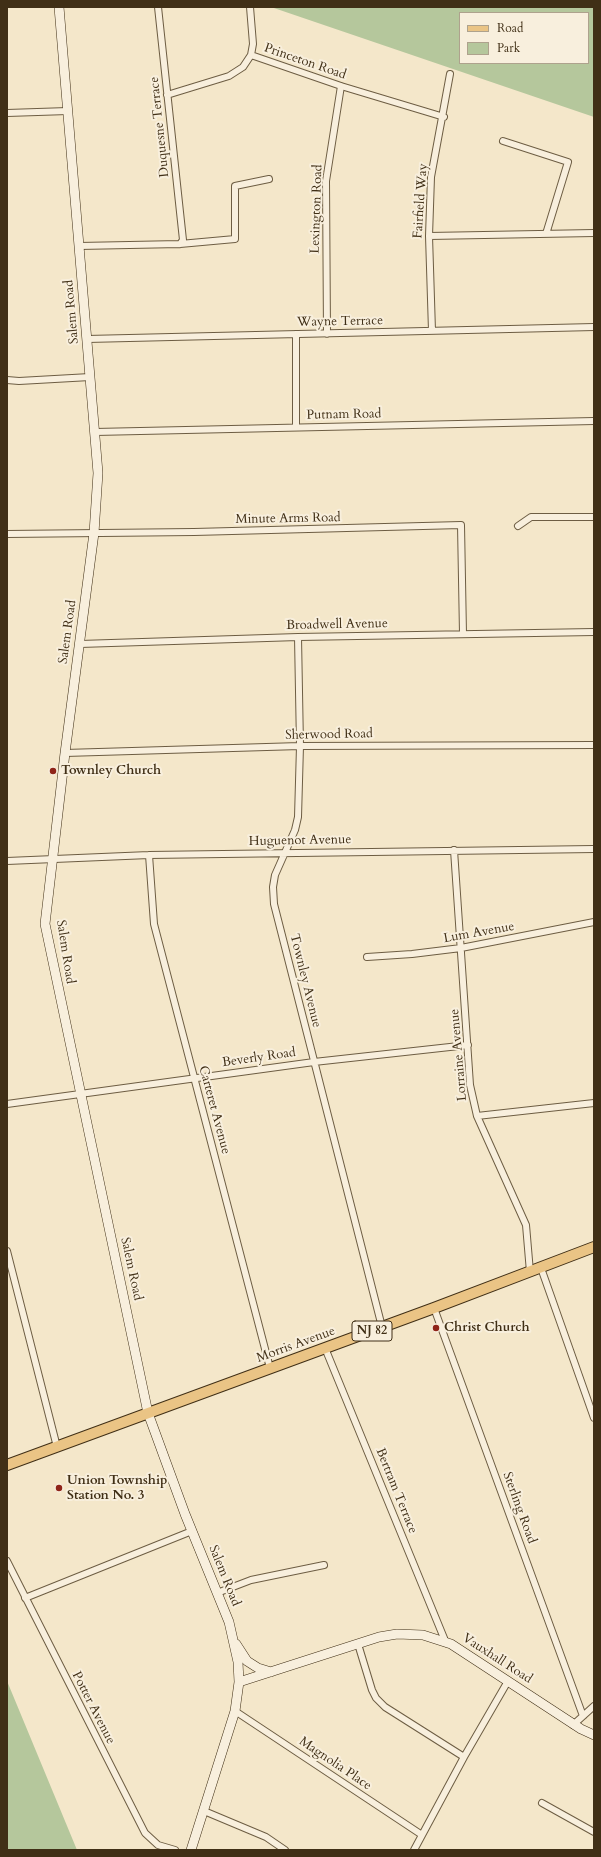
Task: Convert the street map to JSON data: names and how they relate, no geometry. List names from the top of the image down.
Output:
{
  "streets": {
    "main road": ["NJ 82", "Morris Avenue"],
    "street": [
      "Princeton Road",
      "Duquesne Terrace",
      "Fairfield Way",
      "Lexington Road",
      "Salem Road",
      "Wayne Terrace",
      "Putnam Road",
      "Minute Arms Road",
      "Broadwell Avenue",
      "Sherwood Road",
      "Huguenot Avenue",
      "Lum Avenue",
      "Townley Avenue",
      "Lorraine Avenue",
      "Beverly Road",
      "Carteret Avenue",
      "Bertram Terrace",
      "Sterling Road",
      "Vauxhall Road",
      "Potter Avenue",
      "Magnolia Place"
    ]
  },
  "crossings": [
    ["Princeton Road", "Duquesne Terrace"],
    ["Princeton Road", "Fairfield Way"],
    ["Princeton Road", "Lexington Road"],
    ["Fairfield Way", "Wayne Terrace"],
    ["Lexington Road", "Wayne Terrace"],
    ["Salem Road", "Wayne Terrace"],
    ["Salem Road", "Putnam Road"],
    ["Salem Road", "Minute Arms Road"],
    ["Salem Road", "Broadwell Avenue"],
    ["Salem Road", "Sherwood Road"],
    ["Salem Road", "Huguenot Avenue"],
    ["Salem Road", "Beverly Road"],
    ["Salem Road", "Morris Avenue"],
    ["Salem Road", "Vauxhall Road"],
    ["Salem Road", "Magnolia Place"],
    ["Minute Arms Road", "Broadwell Avenue"],
    ["Broadwell Avenue", "Townley Avenue"],
    ["Sherwood Road", "Townley Avenue"],
    ["Huguenot Avenue", "Townley Avenue"],
    ["Huguenot Avenue", "Lorraine Avenue"],
    ["Huguenot Avenue", "Carteret Avenue"],
    ["Lum Avenue", "Lorraine Avenue"],
    ["Townley Avenue", "Beverly Road"],
    ["Townley Avenue", "Morris Avenue"],
    ["Lorraine Avenue", "Beverly Road"],
    ["Lorraine Avenue", "Morris Avenue"],
    ["Beverly Road", "Carteret Avenue"],
    ["Carteret Avenue", "Morris Avenue"],
    ["Morris Avenue", "Bertram Terrace"],
    ["Morris Avenue", "Sterling Road"],
    ["Bertram Terrace", "Vauxhall Road"]
  ],
  "places": ["Townley Church", "Christ Church", "Union Township Station No. 3"],
  "legend": ["Road", "Park"]
}
